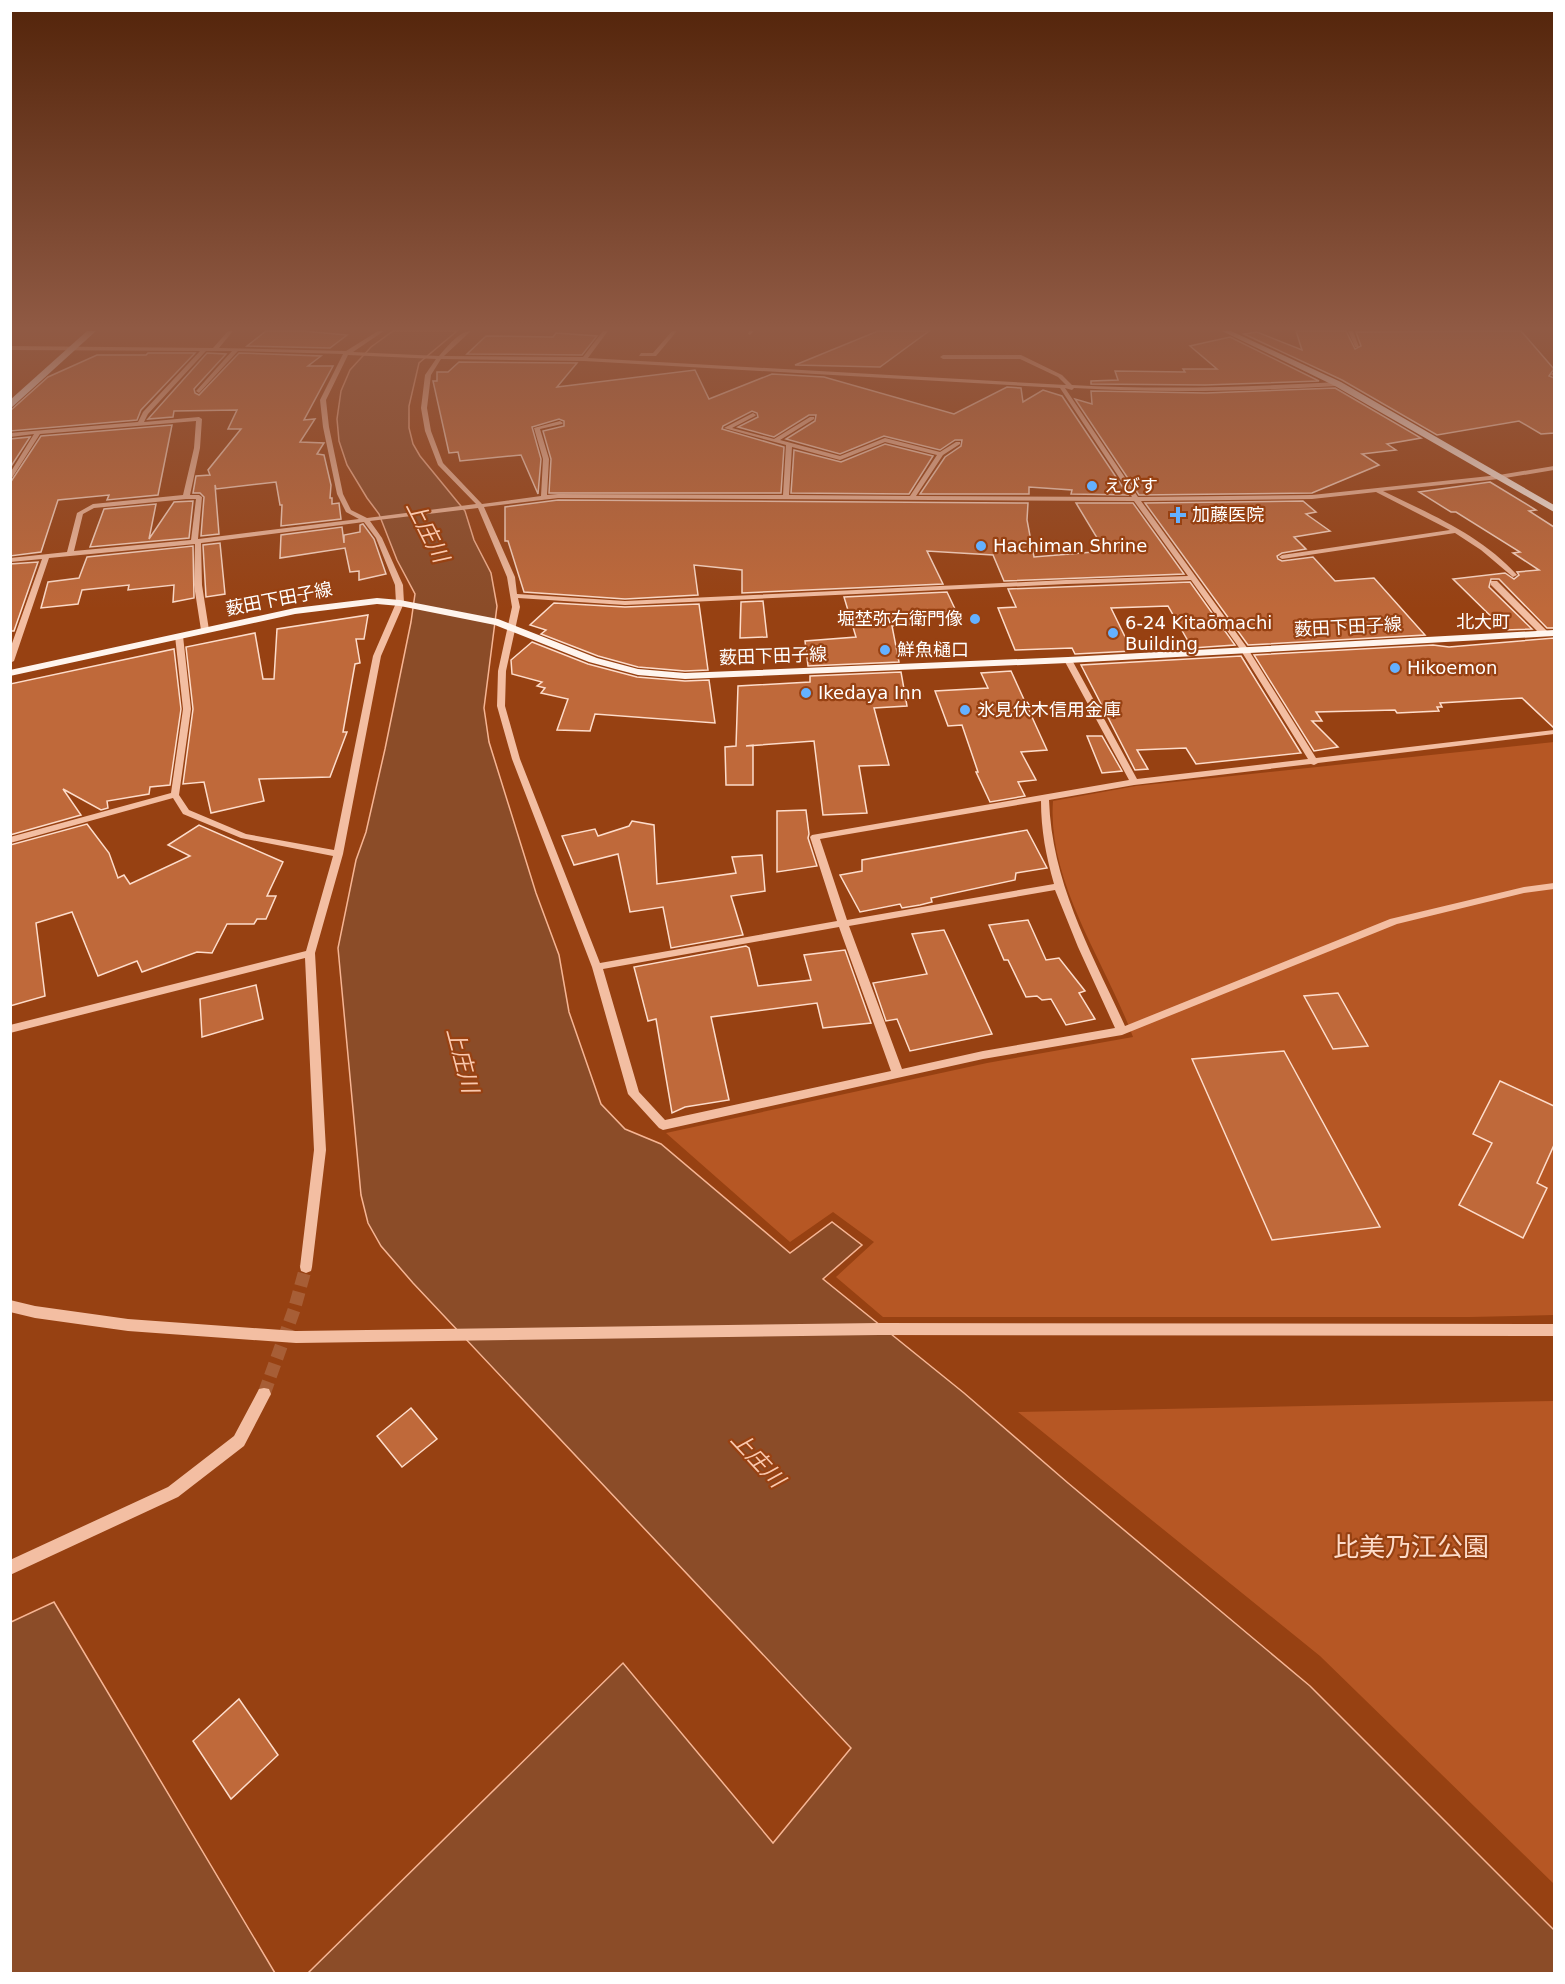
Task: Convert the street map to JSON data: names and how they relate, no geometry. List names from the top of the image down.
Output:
{
  "streets": {
    "main road": ["薮田下田子線"]
  },
  "districts": ["北大町"],
  "water": ["上庄川"],
  "parks": ["比美乃江公園"],
  "places": {
    "other": [
      "えびす",
      "Hachiman Shrine",
      "堀埜弥右衛門像",
      "6-24 Kitaōmachi Building",
      "鮮魚樋口",
      "Hikoemon",
      "Ikedaya Inn",
      "氷見伏木信用金庫"
    ],
    "health": ["加藤医院"]
  }
}
